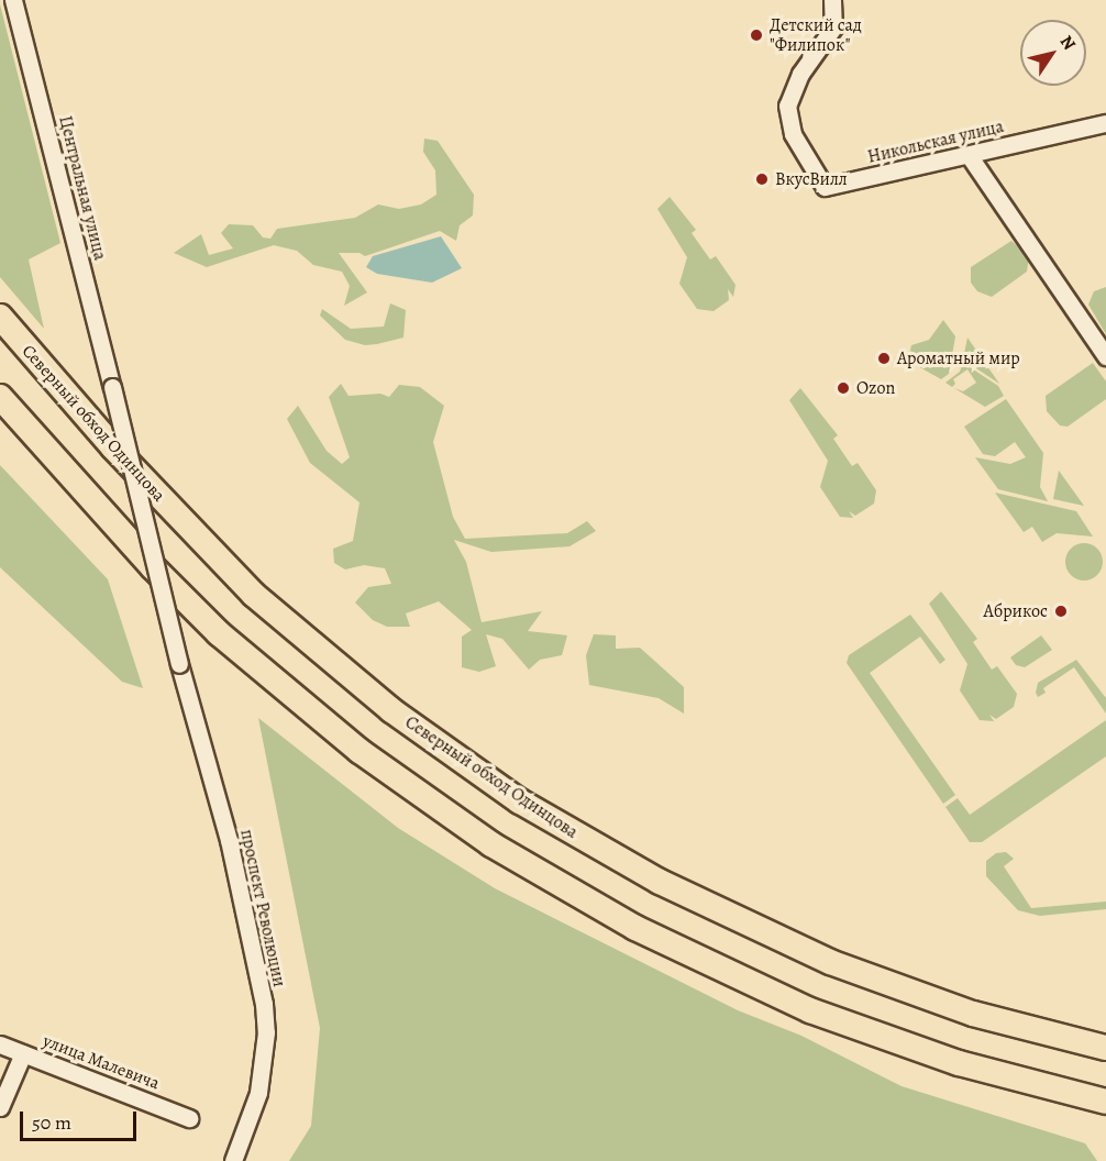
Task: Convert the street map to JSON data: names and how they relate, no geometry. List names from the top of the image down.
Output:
{
  "streets": {
    "highway": ["Северный обход Одинцова"],
    "street": [
      "Никольская улица",
      "Центральная улица",
      "проспект Революции",
      "улица Малевича"
    ]
  },
  "crossings": [
    ["Центральная улица", "проспект Революции"]
  ],
  "places": [
    "Детский сад \"Филипок\"",
    "ВкусВилл",
    "Ароматный мир",
    "Ozon",
    "Абрикос"
  ],
  "scale_bar": "50 m",
  "north": "top right"
}
